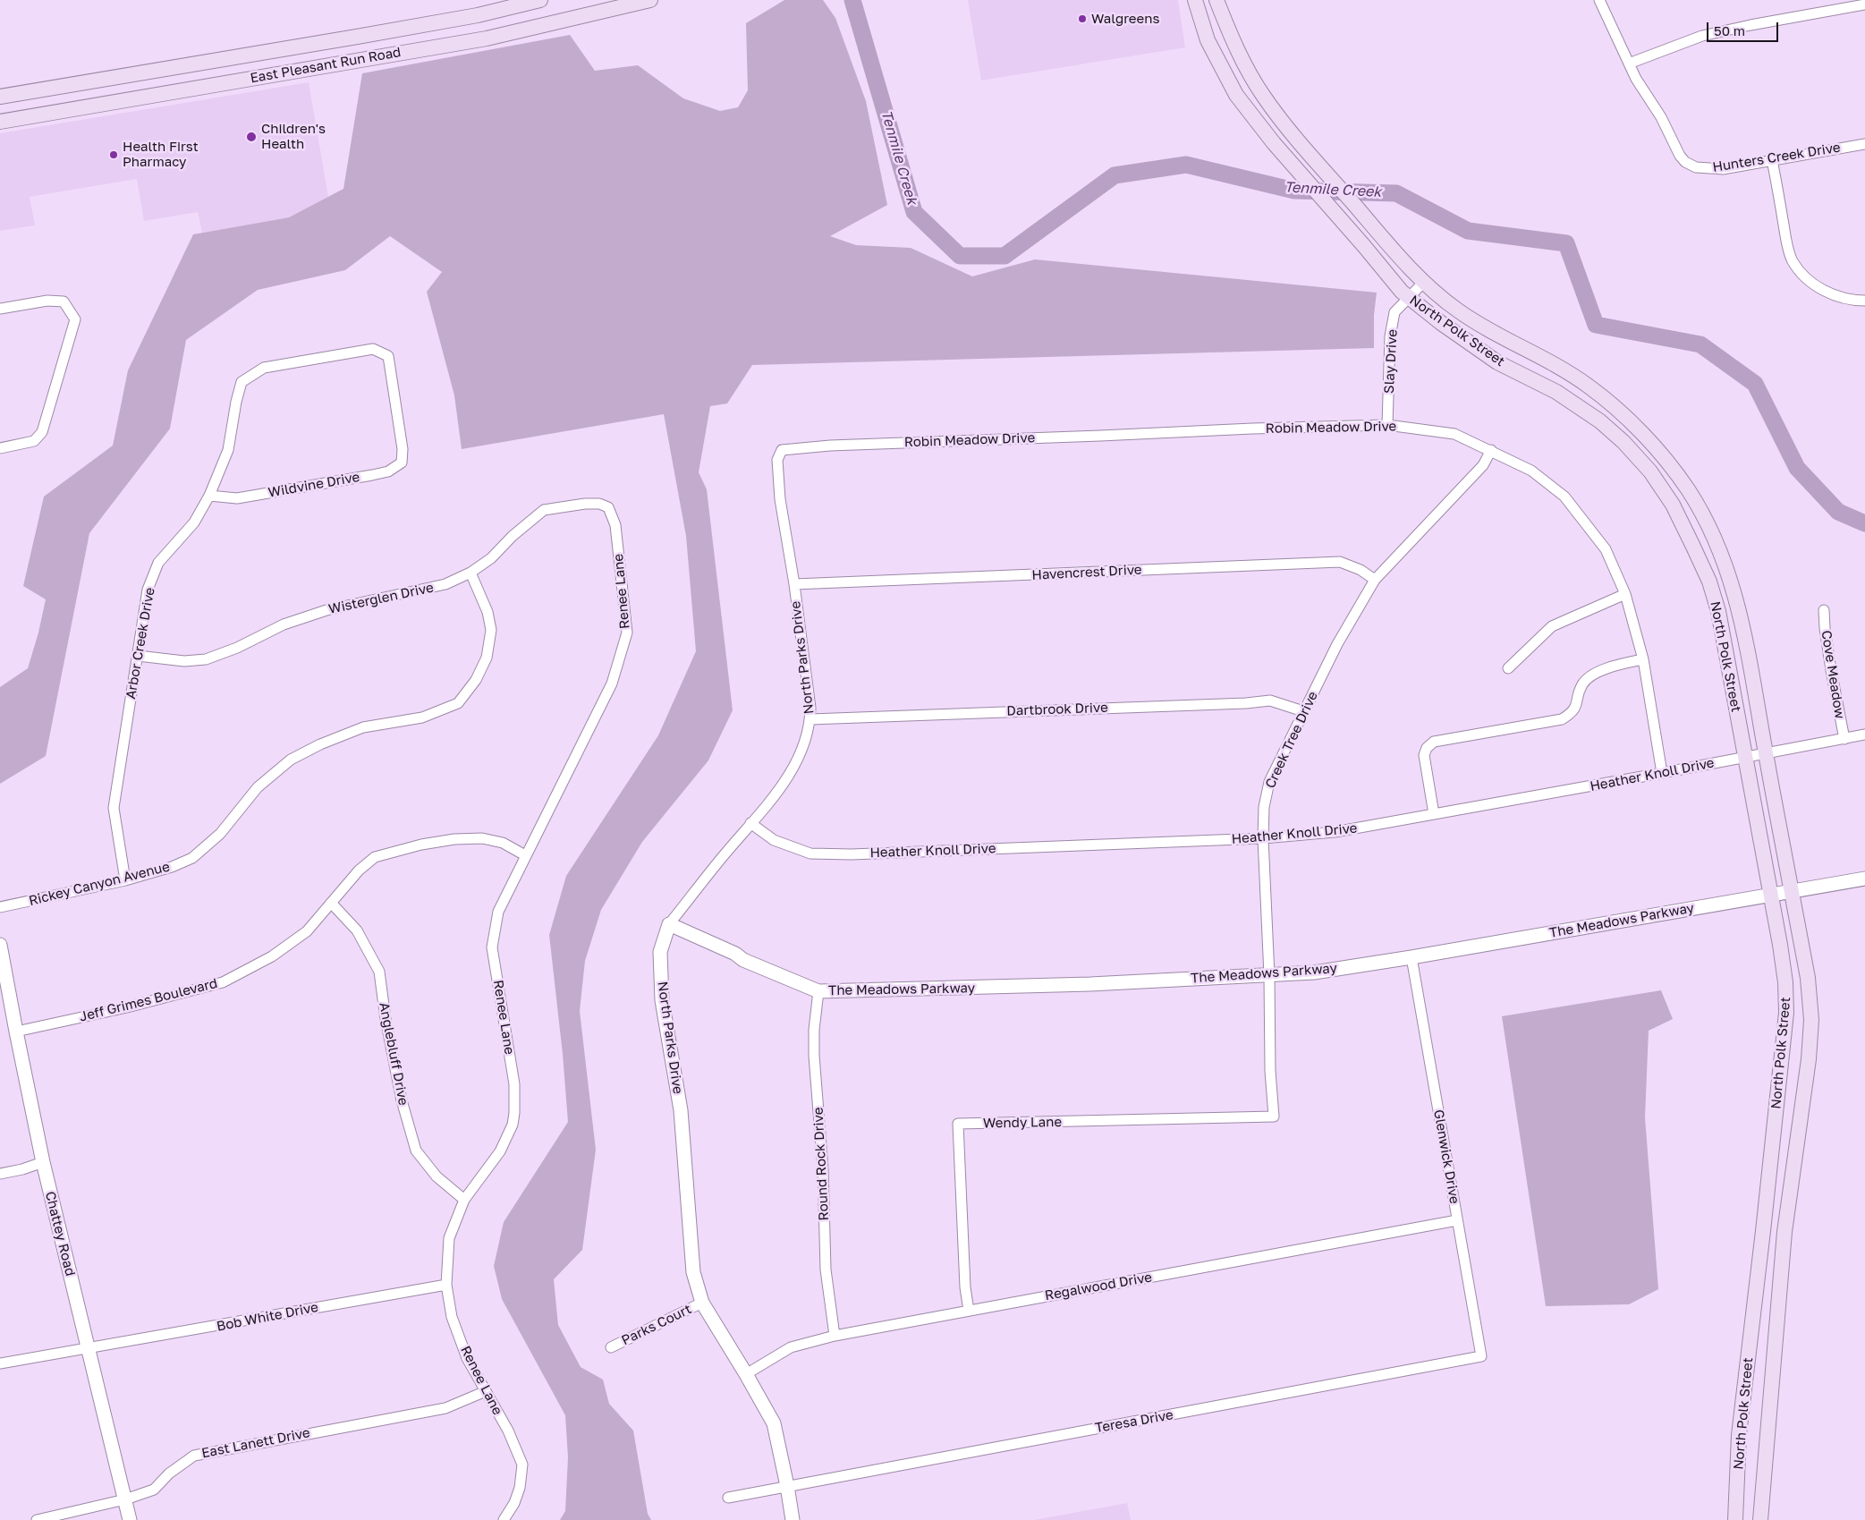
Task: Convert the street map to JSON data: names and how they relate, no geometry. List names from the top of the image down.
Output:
{
  "streets": {
    "main road": ["East Pleasant Run Road", "North Polk Street"],
    "street": [
      "Hunters Creek Drive",
      "Slay Drive",
      "Robin Meadow Drive",
      "Wildvine Drive",
      "Havencrest Drive",
      "Renee Lane",
      "Wisterglen Drive",
      "Arbor Creek Drive",
      "North Parks Drive",
      "Cove Meadow",
      "Dartbrook Drive",
      "Creek Tree Drive",
      "Heather Knoll Drive",
      "Rickey Canyon Avenue",
      "The Meadows Parkway",
      "Jeff Grimes Boulevard",
      "Anglebluff Drive",
      "Wendy Lane",
      "Glenwick Drive",
      "Round Rock Drive",
      "Chattey Road",
      "Regalwood Drive",
      "Bob White Drive",
      "Parks Court",
      "Teresa Drive",
      "East Lanett Drive"
    ]
  },
  "crossings": [
    ["North Polk Street", "Slay Drive"],
    ["North Polk Street", "Heather Knoll Drive"],
    ["North Polk Street", "The Meadows Parkway"],
    ["Slay Drive", "Robin Meadow Drive"],
    ["Robin Meadow Drive", "North Parks Drive"],
    ["Robin Meadow Drive", "Creek Tree Drive"],
    ["Robin Meadow Drive", "Heather Knoll Drive"],
    ["Wildvine Drive", "Arbor Creek Drive"],
    ["Havencrest Drive", "North Parks Drive"],
    ["Havencrest Drive", "Creek Tree Drive"],
    ["Renee Lane", "Wisterglen Drive"],
    ["Renee Lane", "Jeff Grimes Boulevard"],
    ["Renee Lane", "Anglebluff Drive"],
    ["Renee Lane", "Bob White Drive"],
    ["Renee Lane", "East Lanett Drive"],
    ["Wisterglen Drive", "Arbor Creek Drive"],
    ["Wisterglen Drive", "Rickey Canyon Avenue"],
    ["Arbor Creek Drive", "Rickey Canyon Avenue"],
    ["North Parks Drive", "Dartbrook Drive"],
    ["North Parks Drive", "Heather Knoll Drive"],
    ["North Parks Drive", "The Meadows Parkway"],
    ["North Parks Drive", "Regalwood Drive"],
    ["North Parks Drive", "Parks Court"],
    ["North Parks Drive", "Teresa Drive"],
    ["Cove Meadow", "Heather Knoll Drive"],
    ["Dartbrook Drive", "Creek Tree Drive"],
    ["Creek Tree Drive", "Heather Knoll Drive"],
    ["Creek Tree Drive", "The Meadows Parkway"],
    ["Creek Tree Drive", "Wendy Lane"],
    ["The Meadows Parkway", "Glenwick Drive"],
    ["The Meadows Parkway", "Round Rock Drive"],
    ["Jeff Grimes Boulevard", "Anglebluff Drive"],
    ["Jeff Grimes Boulevard", "Chattey Road"],
    ["Wendy Lane", "Regalwood Drive"],
    ["Glenwick Drive", "Regalwood Drive"],
    ["Glenwick Drive", "Teresa Drive"],
    ["Round Rock Drive", "Regalwood Drive"],
    ["Chattey Road", "Bob White Drive"],
    ["Chattey Road", "East Lanett Drive"]
  ],
  "water": ["Tenmile Creek"],
  "places": ["Walgreens", "Children's Health", "Health First Pharmacy"],
  "scale_bar": "50 m"
}
